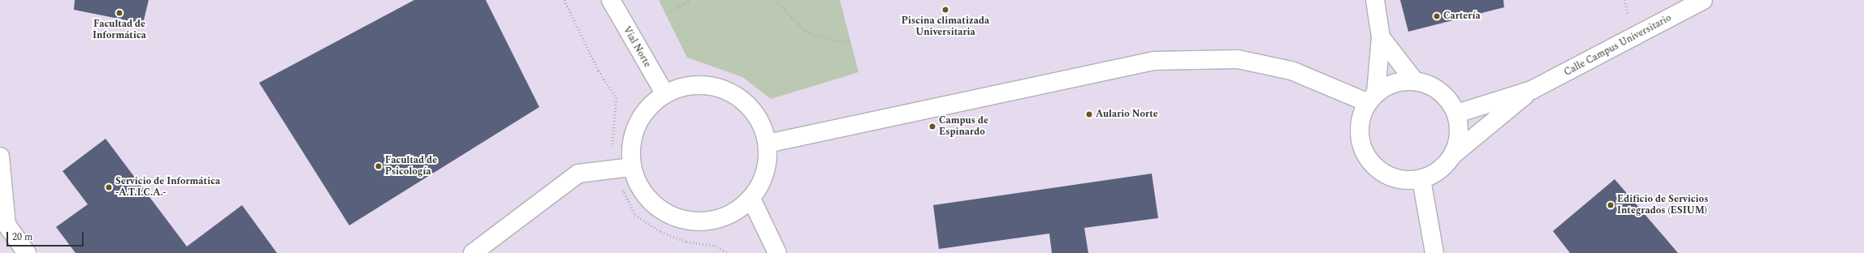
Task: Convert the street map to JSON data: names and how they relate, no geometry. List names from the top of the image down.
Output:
{
  "streets": {
    "street": ["Calle Campus Universitario", "Vial Norte"]
  },
  "places": [
    "Piscina climatizada Universitaria",
    "Facultad de Informática",
    "Cartería",
    "Aulario Norte",
    "Campus de Espinardo",
    "Facultad de Psicología",
    "Servicio de Informática -A.T.I.C.A.-",
    "Edificio de Servicios Integrados (ESIUM)"
  ],
  "scale_bar": "20 m"
}
